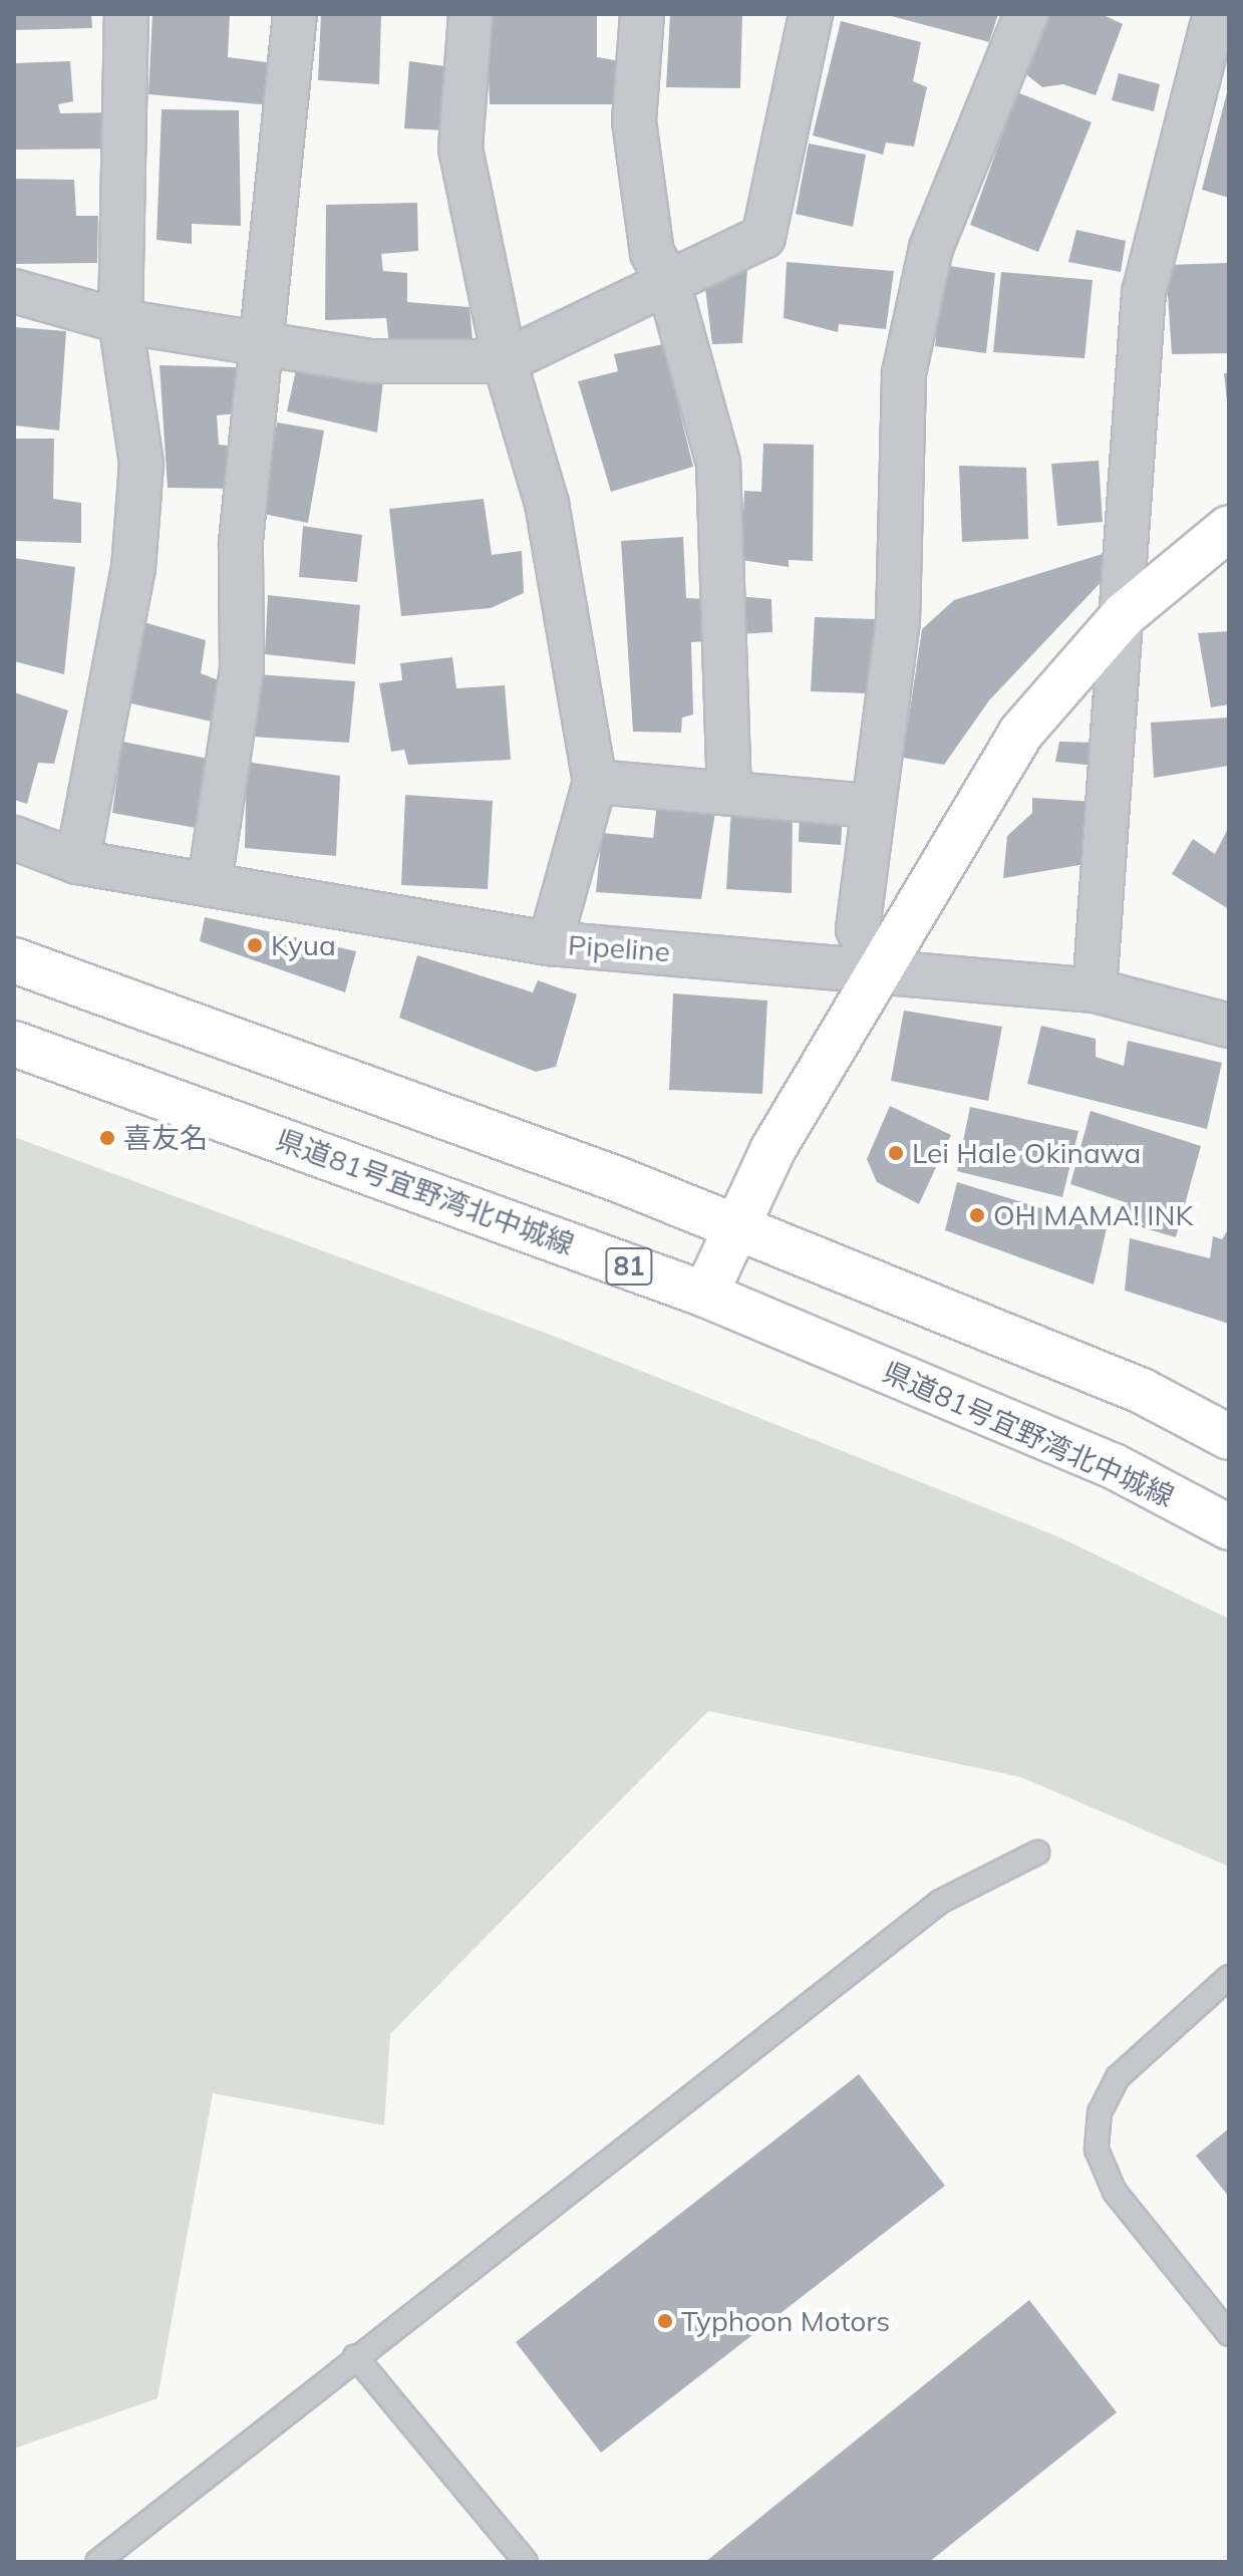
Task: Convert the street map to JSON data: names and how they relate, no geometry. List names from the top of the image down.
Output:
{
  "streets": {
    "main road": ["県道81号宜野湾北中城線", "81"],
    "street": ["Pipeline"]
  },
  "places": [
    "Kyua",
    "喜友名",
    "Lei Hale Okinawa",
    "OH MAMA! INK",
    "Typhoon Motors"
  ]
}
